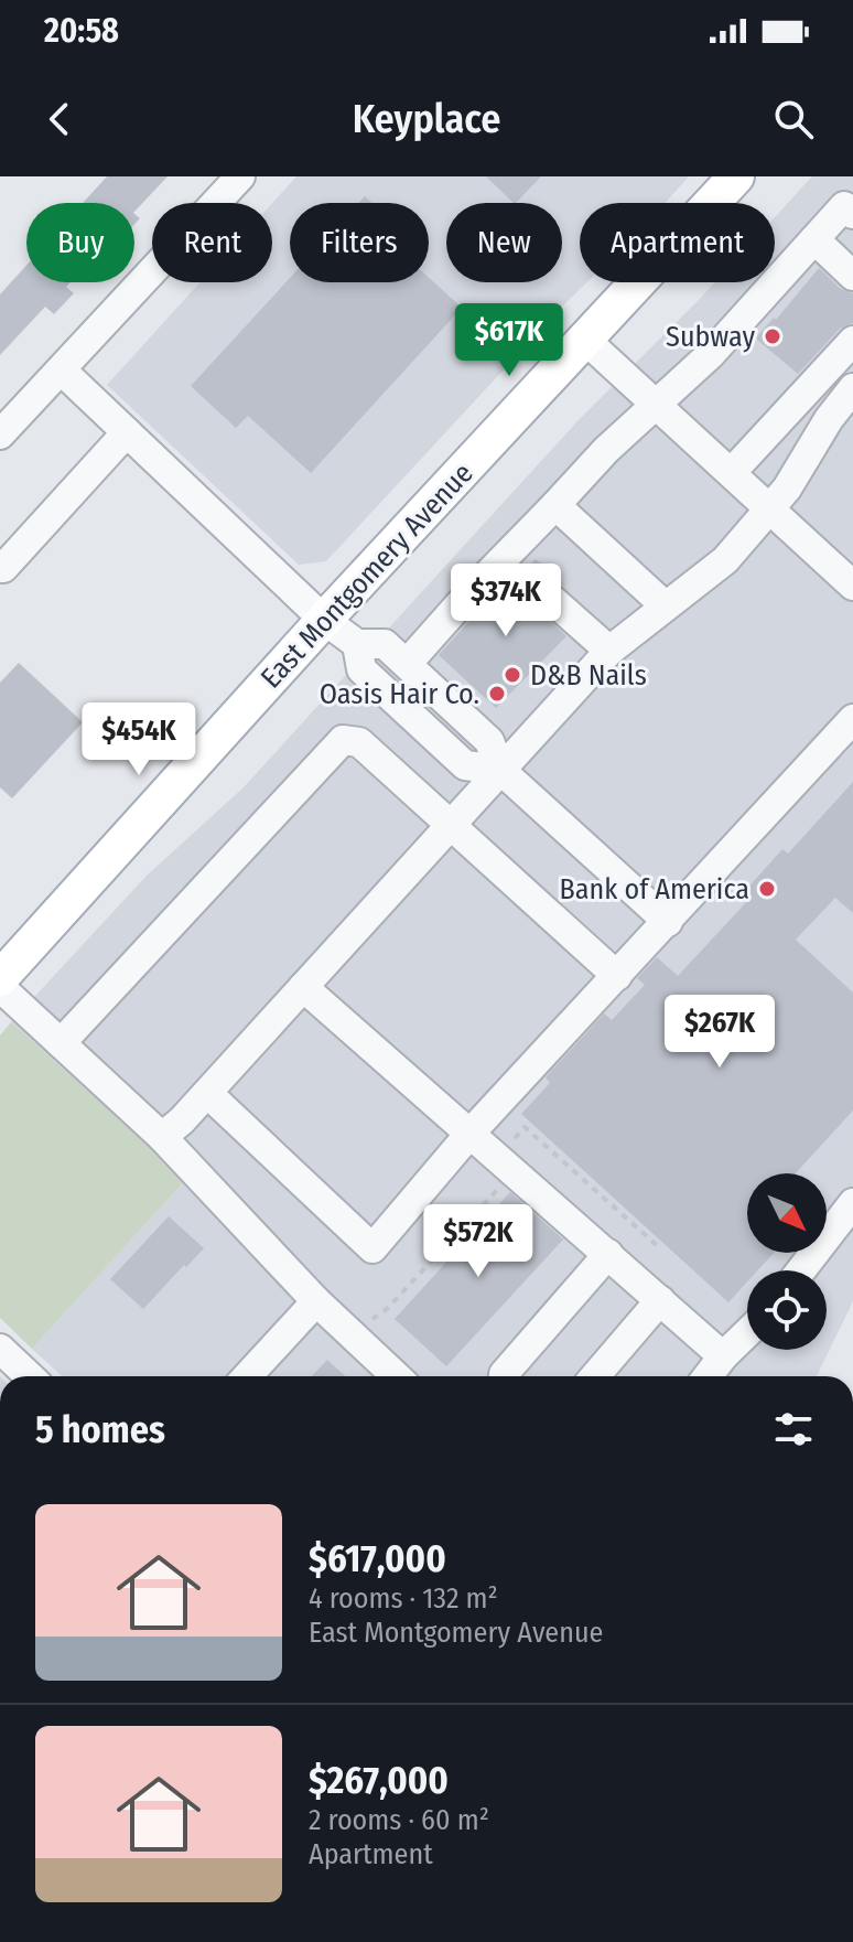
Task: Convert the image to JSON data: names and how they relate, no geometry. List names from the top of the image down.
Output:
{
  "streets": {
    "main road": ["East Montgomery Avenue"]
  },
  "places": [
    "Subway",
    "D&B Nails",
    "Oasis Hair Co.",
    "Bank of America"
  ],
  "north": "bottom right",
  "page": {
    "status": "20:58",
    "header": "Keyplace",
    "chip": [
      "Buy",
      "Rent",
      "Filters",
      "New",
      "Apartment"
    ],
    "price": [
      "$617K",
      "$374K",
      "$454K",
      "$267K",
      "$572K"
    ],
    "heading": "5 homes",
    "list": [
      {
        "name": "$617,000",
        "note": "4 rooms · 132 m² · East Montgomery Avenue"
      },
      {
        "name": "$267,000",
        "note": "2 rooms · 60 m² · Apartment"
      }
    ]
  }
}
